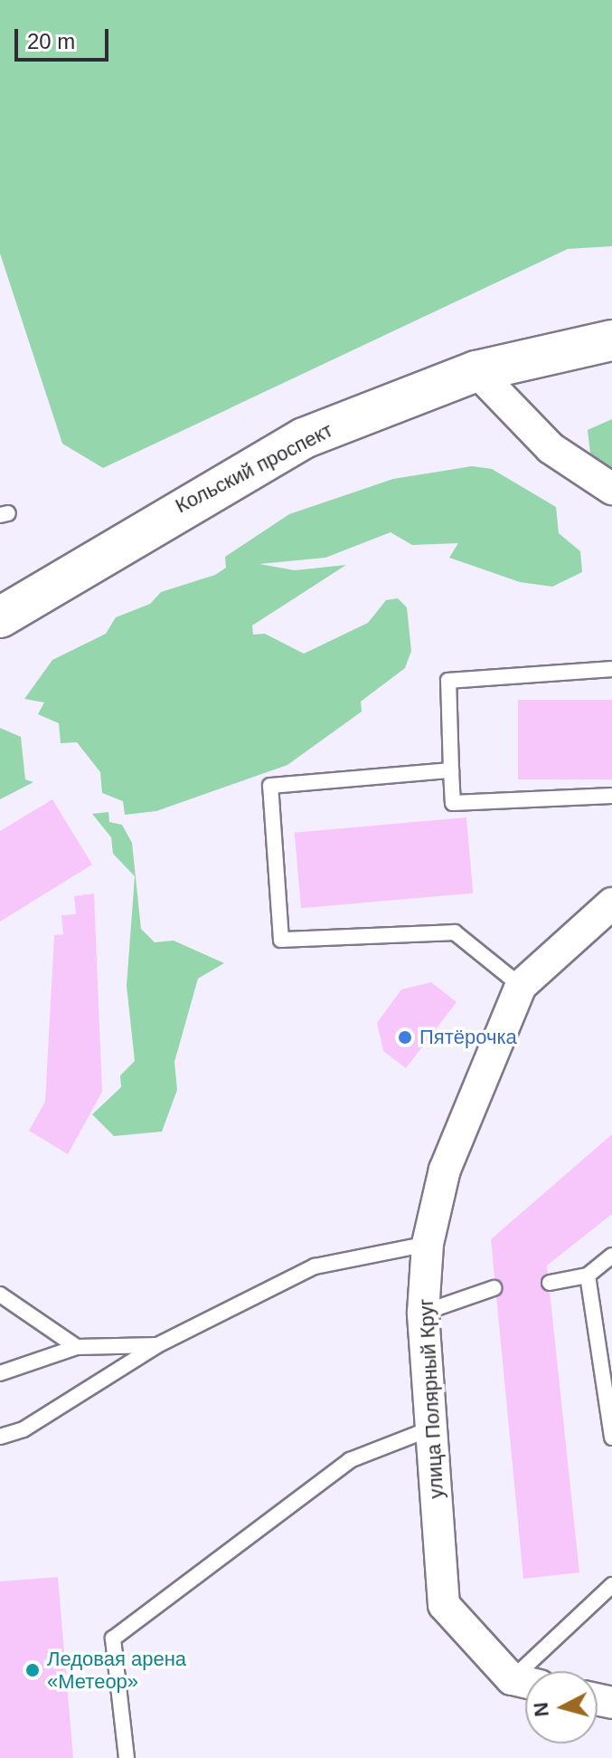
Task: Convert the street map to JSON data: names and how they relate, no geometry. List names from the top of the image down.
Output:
{
  "streets": {
    "main road": ["Кольский проспект"],
    "street": ["улица Полярный Круг"]
  },
  "places": ["Пятёрочка", "Ледовая арена «Метеор»"],
  "scale_bar": "20 m",
  "north": "left"
}
